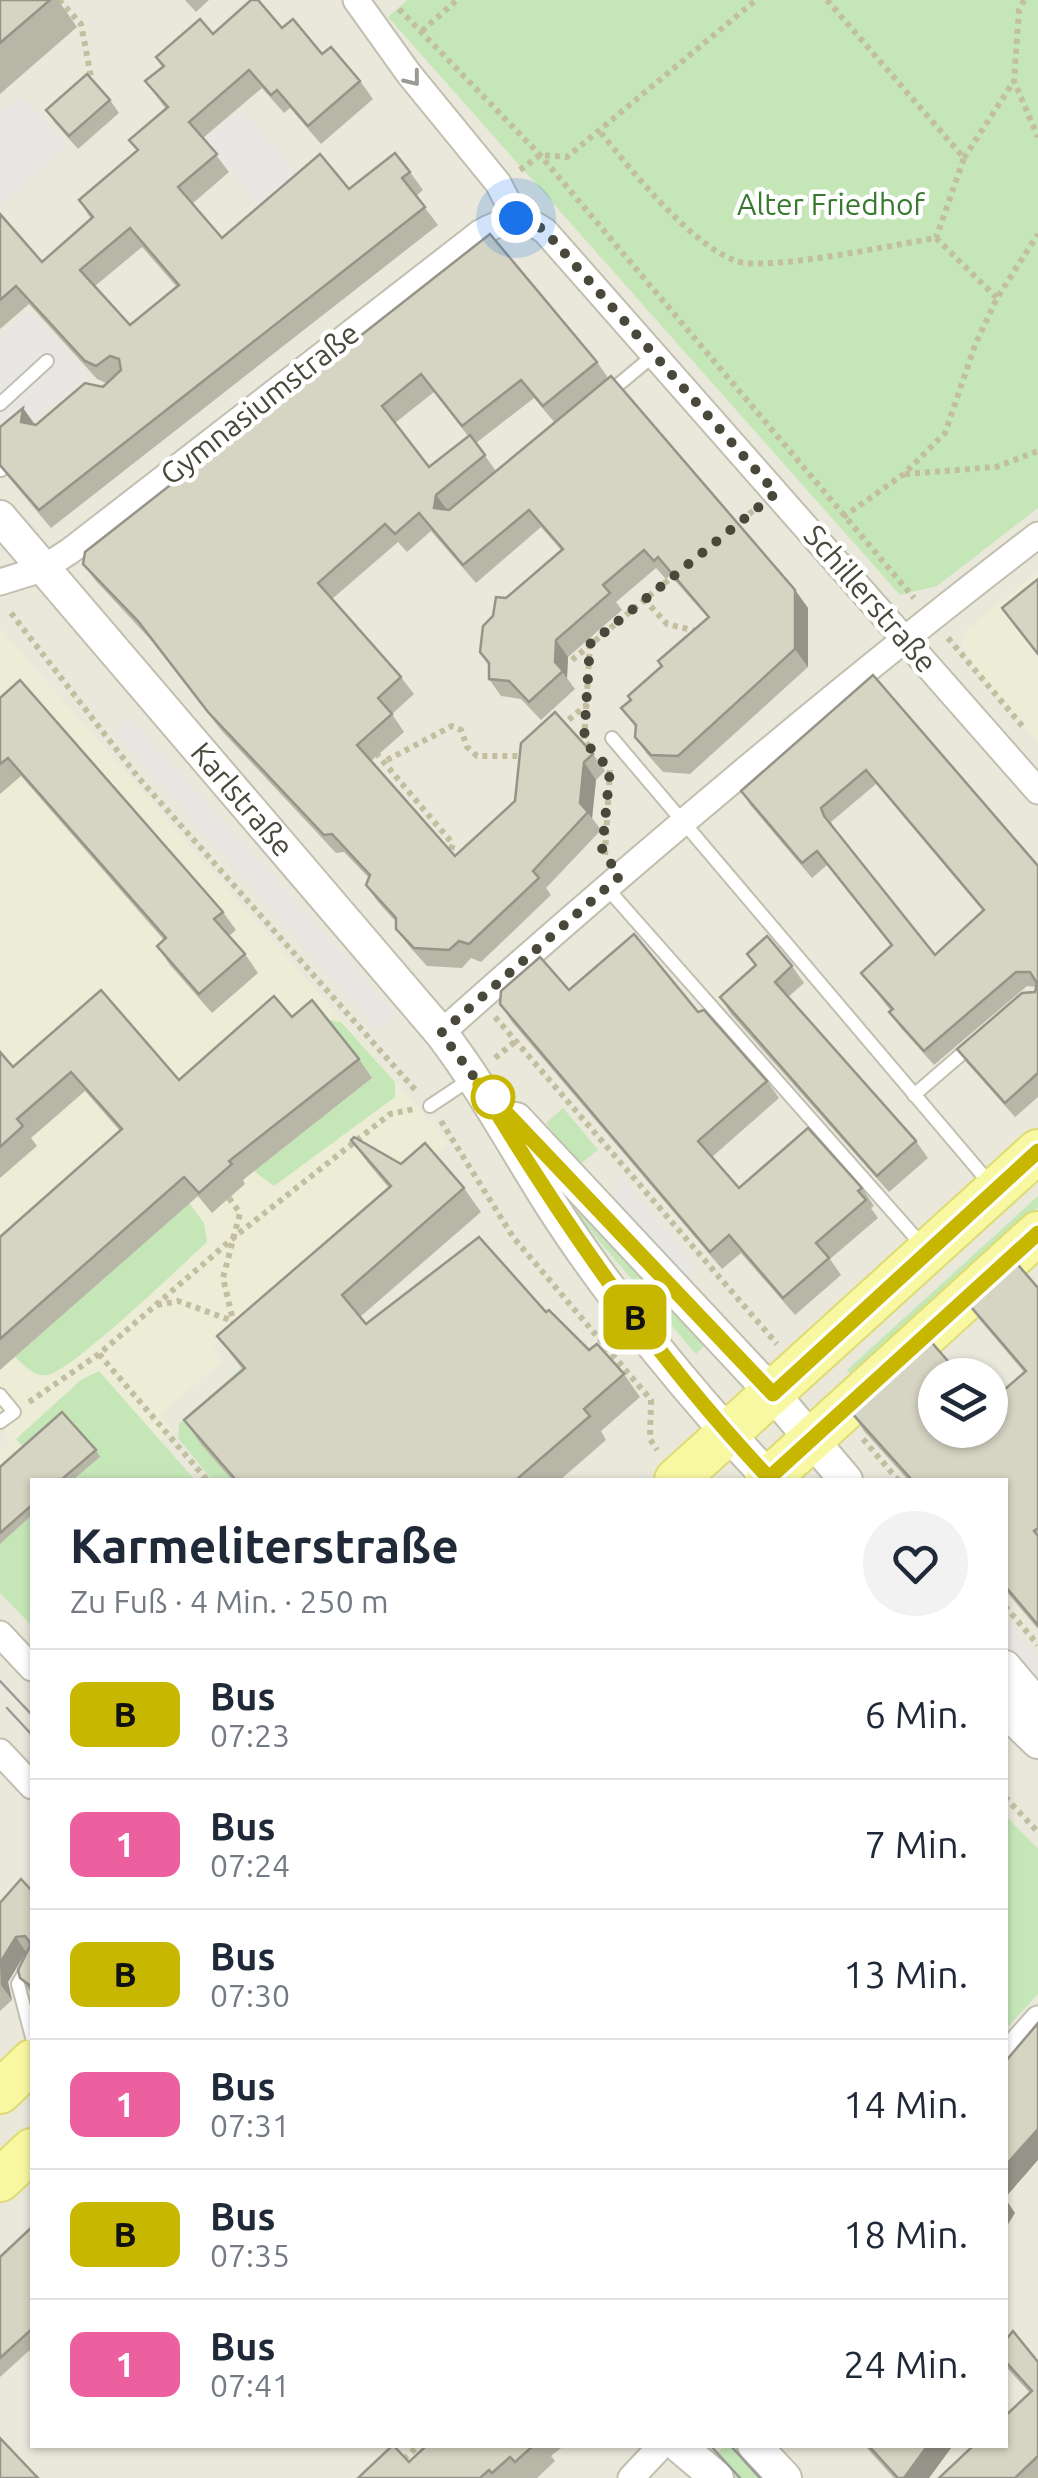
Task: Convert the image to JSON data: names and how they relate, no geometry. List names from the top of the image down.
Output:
{
  "streets": {
    "street": ["Gymnasiumstraße", "Schillerstraße", "Karlstraße"]
  },
  "crossings": [
    ["Gymnasiumstraße", "Schillerstraße"],
    ["Gymnasiumstraße", "Karlstraße"]
  ],
  "parks": ["Alter Friedhof"],
  "lines": ["bus line B"],
  "page": {
    "on_map": "B",
    "heading": ["Karmeliterstraße", "Zu Fuß · 4 Min. · 250 m"],
    "list": [
      {
        "mark": "B",
        "name": "Bus",
        "note": "07:23",
        "value": "6 Min."
      },
      {
        "mark": "1",
        "name": "Bus",
        "note": "07:24",
        "value": "7 Min."
      },
      {
        "mark": "B",
        "name": "Bus",
        "note": "07:30",
        "value": "13 Min."
      },
      {
        "mark": "1",
        "name": "Bus",
        "note": "07:31",
        "value": "14 Min."
      },
      {
        "mark": "B",
        "name": "Bus",
        "note": "07:35",
        "value": "18 Min."
      },
      {
        "mark": "1",
        "name": "Bus",
        "note": "07:41",
        "value": "24 Min."
      }
    ]
  }
}
